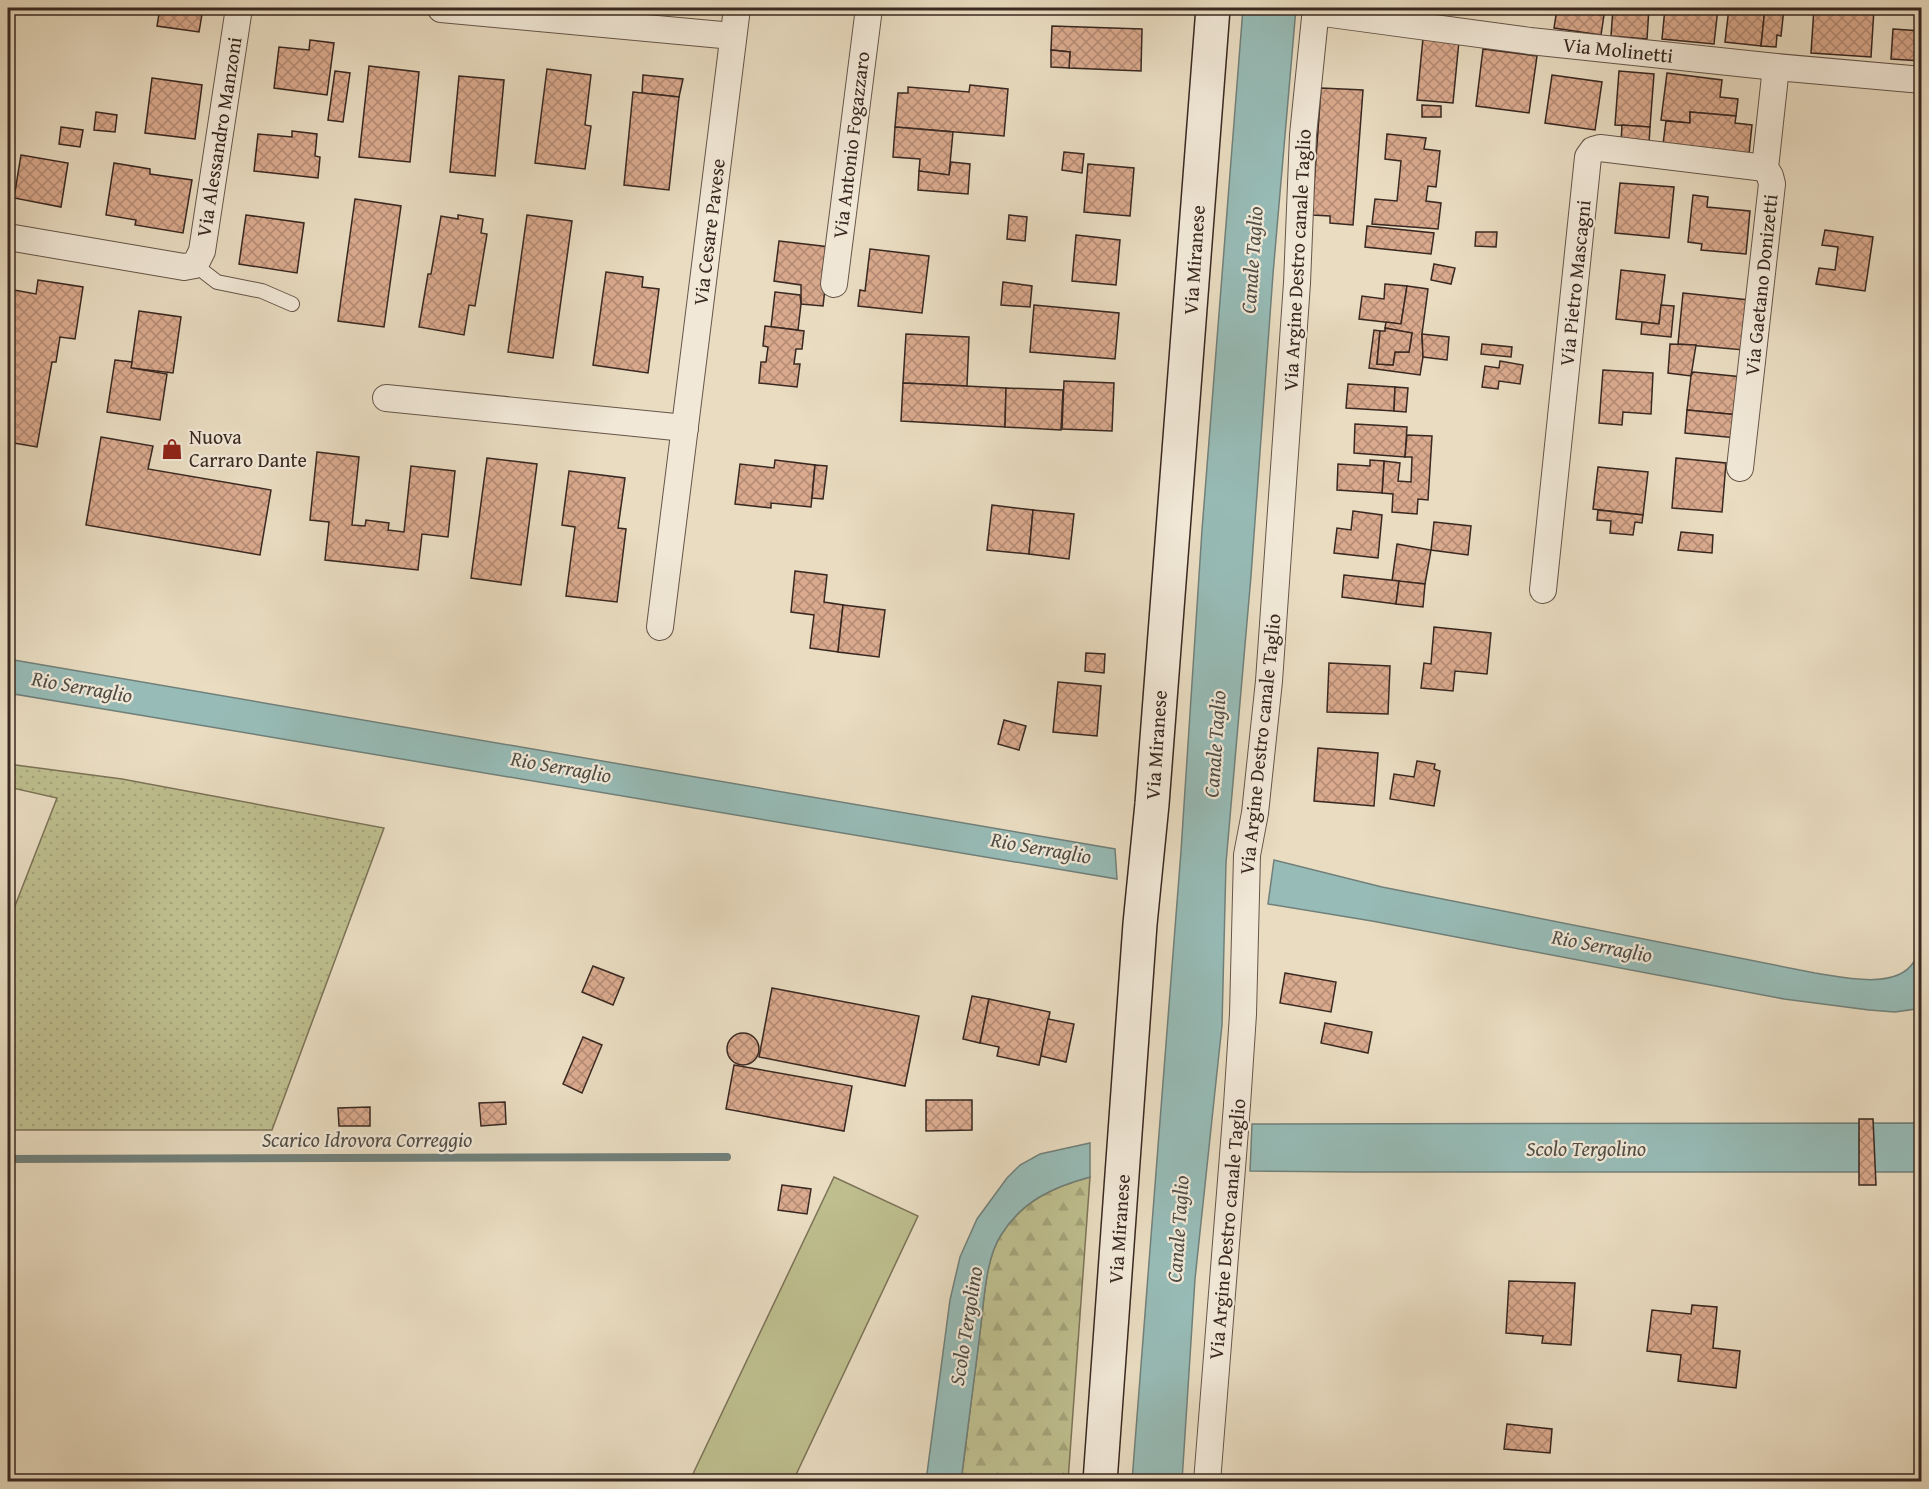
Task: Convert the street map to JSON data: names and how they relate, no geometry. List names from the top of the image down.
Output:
{
  "streets": {
    "main road": ["Via Miranese"],
    "street": [
      "Via Molinetti",
      "Via Alessandro Manzoni",
      "Via Antonio Fogazzaro",
      "Via Cesare Pavese",
      "Via Argine Destro canale Taglio",
      "Via Pietro Mascagni",
      "Via Gaetano Donizetti"
    ]
  },
  "crossings": [
    ["Via Molinetti", "Via Argine Destro canale Taglio"],
    ["Via Molinetti", "Via Gaetano Donizetti"],
    ["Via Pietro Mascagni", "Via Gaetano Donizetti"]
  ],
  "water": [
    "Canale Taglio",
    "Rio Serraglio",
    "Scarico Idrovora Correggio",
    "Scolo Tergolino"
  ],
  "places": {
    "shop": ["Nuova Carraro Dante"]
  }
}
